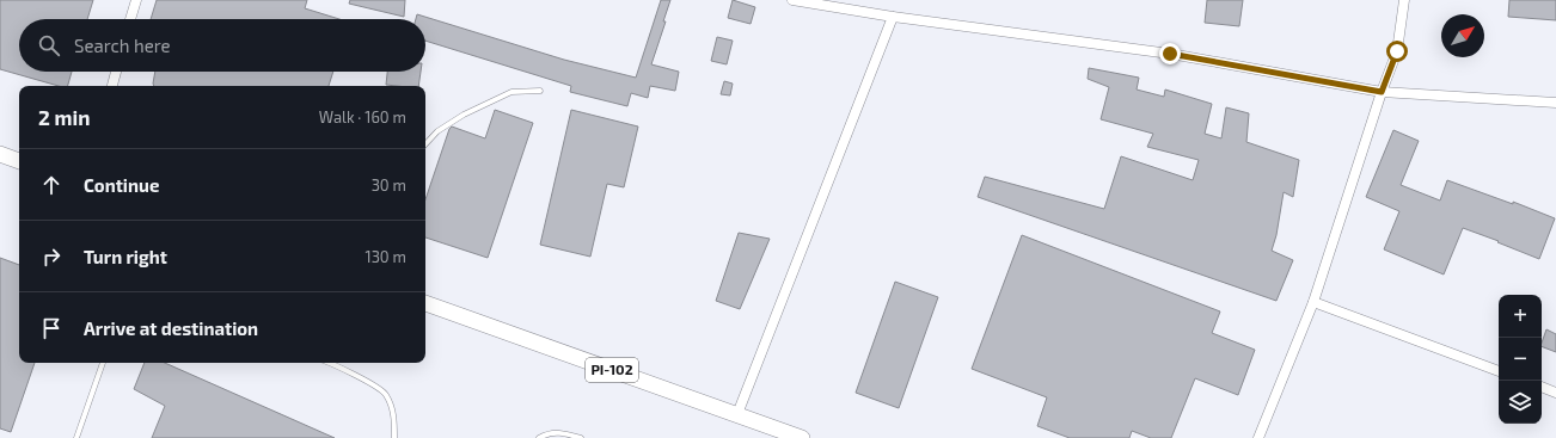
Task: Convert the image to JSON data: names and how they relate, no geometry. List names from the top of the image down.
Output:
{
  "streets": {
    "main road": ["PI-102"]
  },
  "north": "top right",
  "page": {
    "search": "Search here",
    "heading": ["2 min", "Walk · 160 m"],
    "list": [
      ["Continue", "30 m"],
      ["Turn right", "130 m"],
      "Arrive at destination"
    ],
    "map_buttons": ["+", "−"]
  }
}
